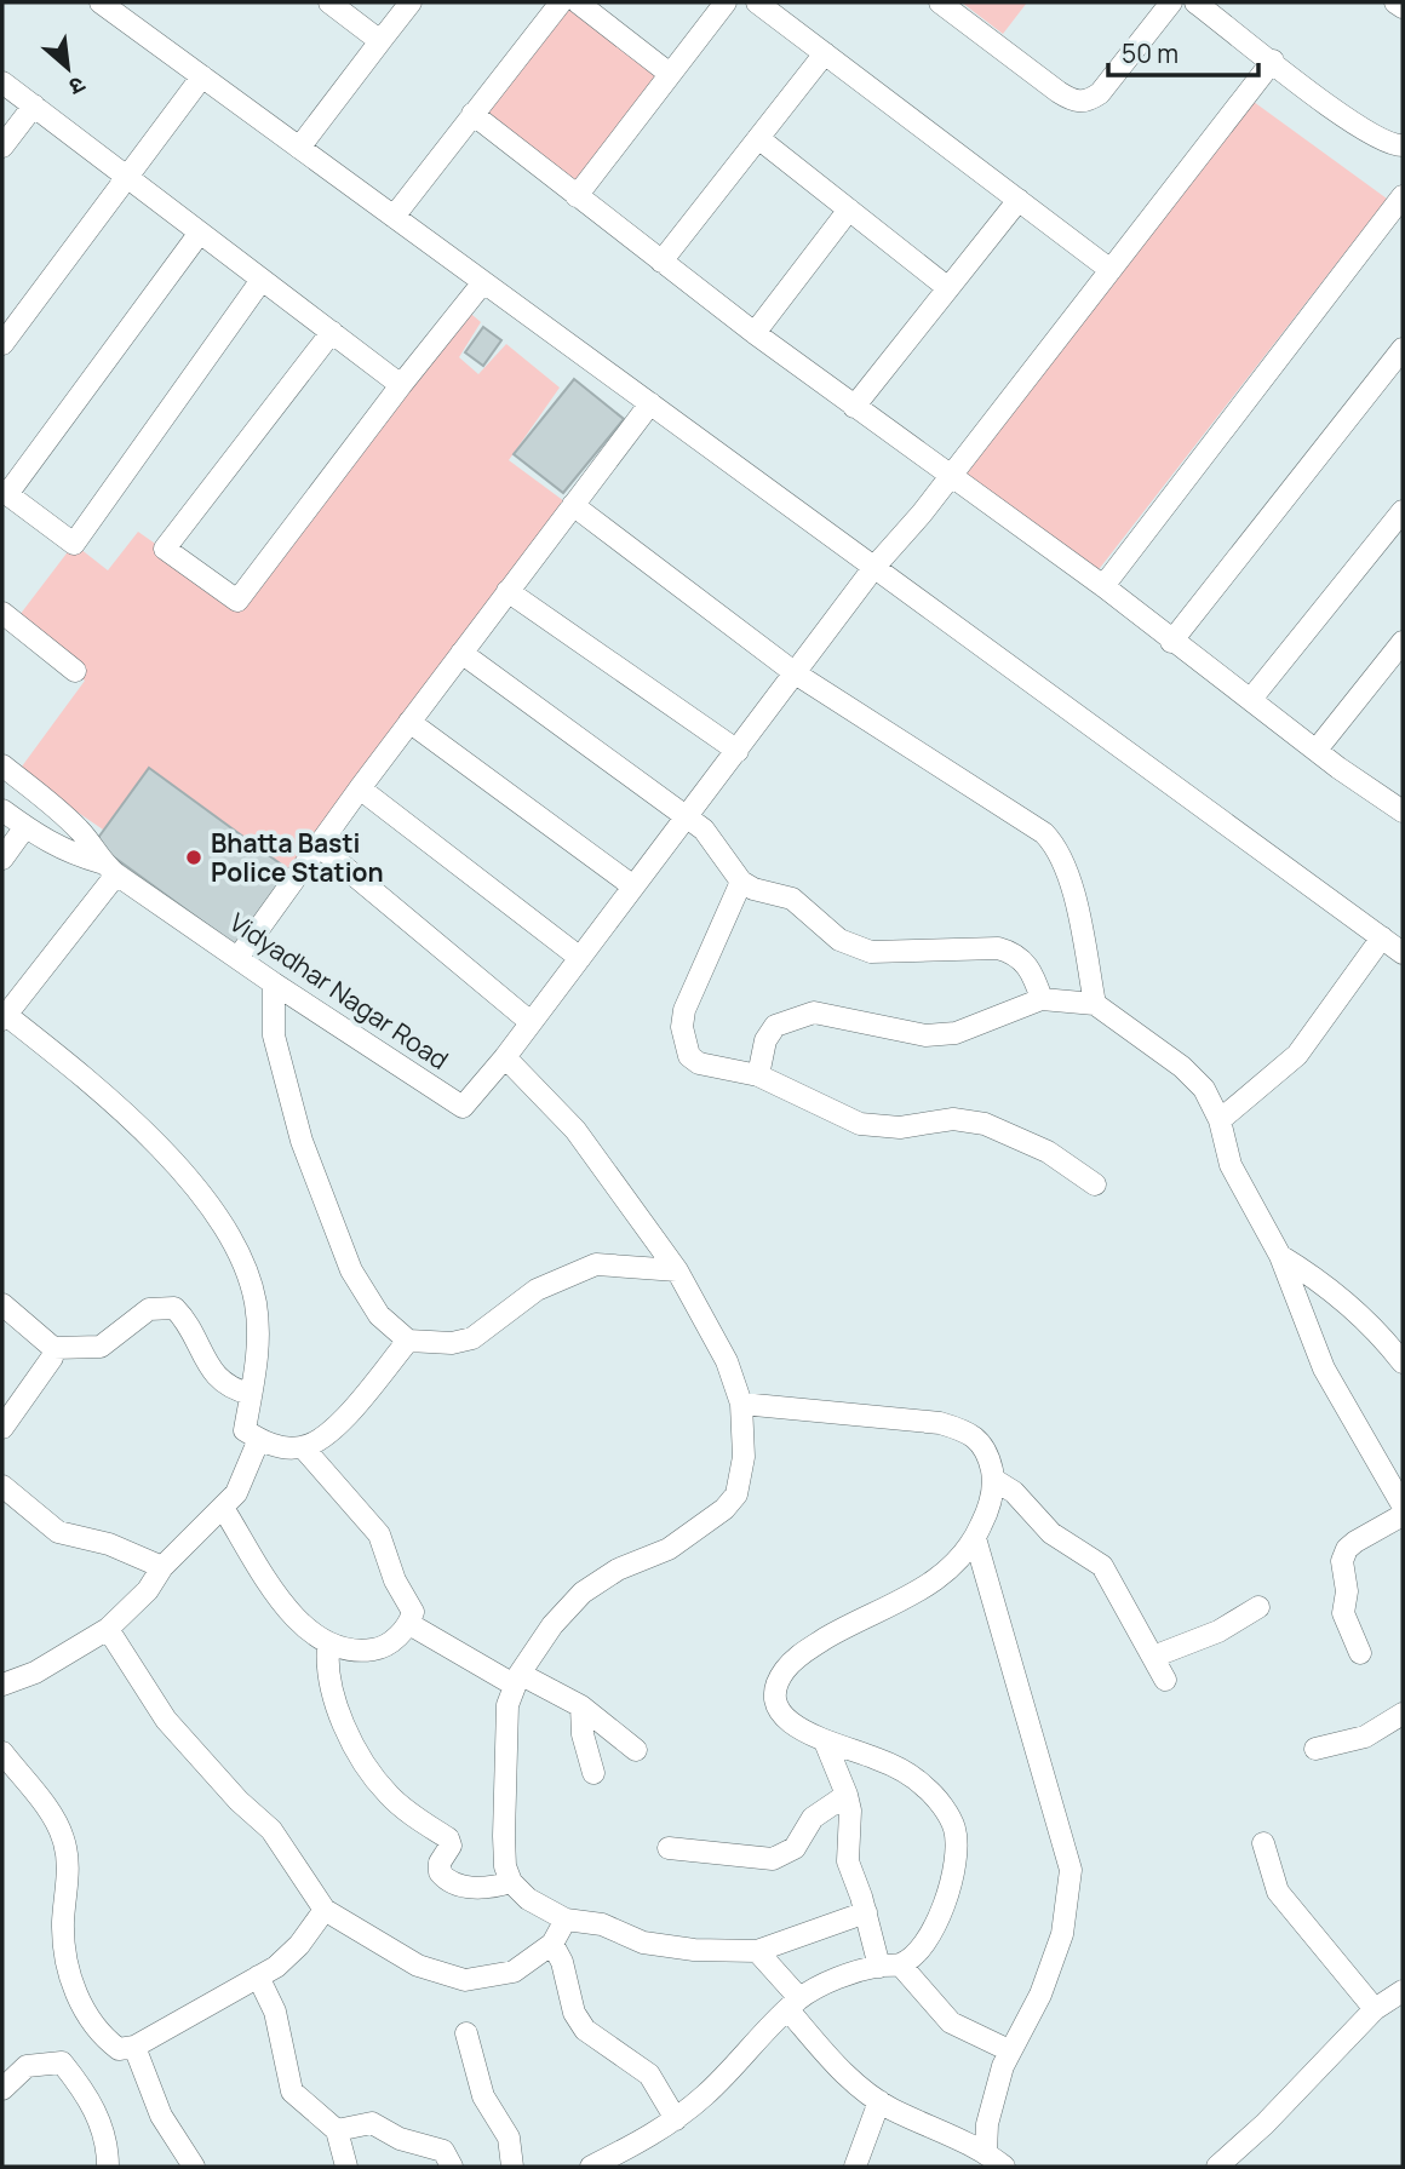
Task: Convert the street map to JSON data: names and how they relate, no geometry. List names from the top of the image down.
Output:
{
  "streets": {
    "street": ["Vidyadhar Nagar Road"]
  },
  "places": ["Bhatta Basti Police Station"],
  "scale_bar": "50 m",
  "north": "bottom right"
}
